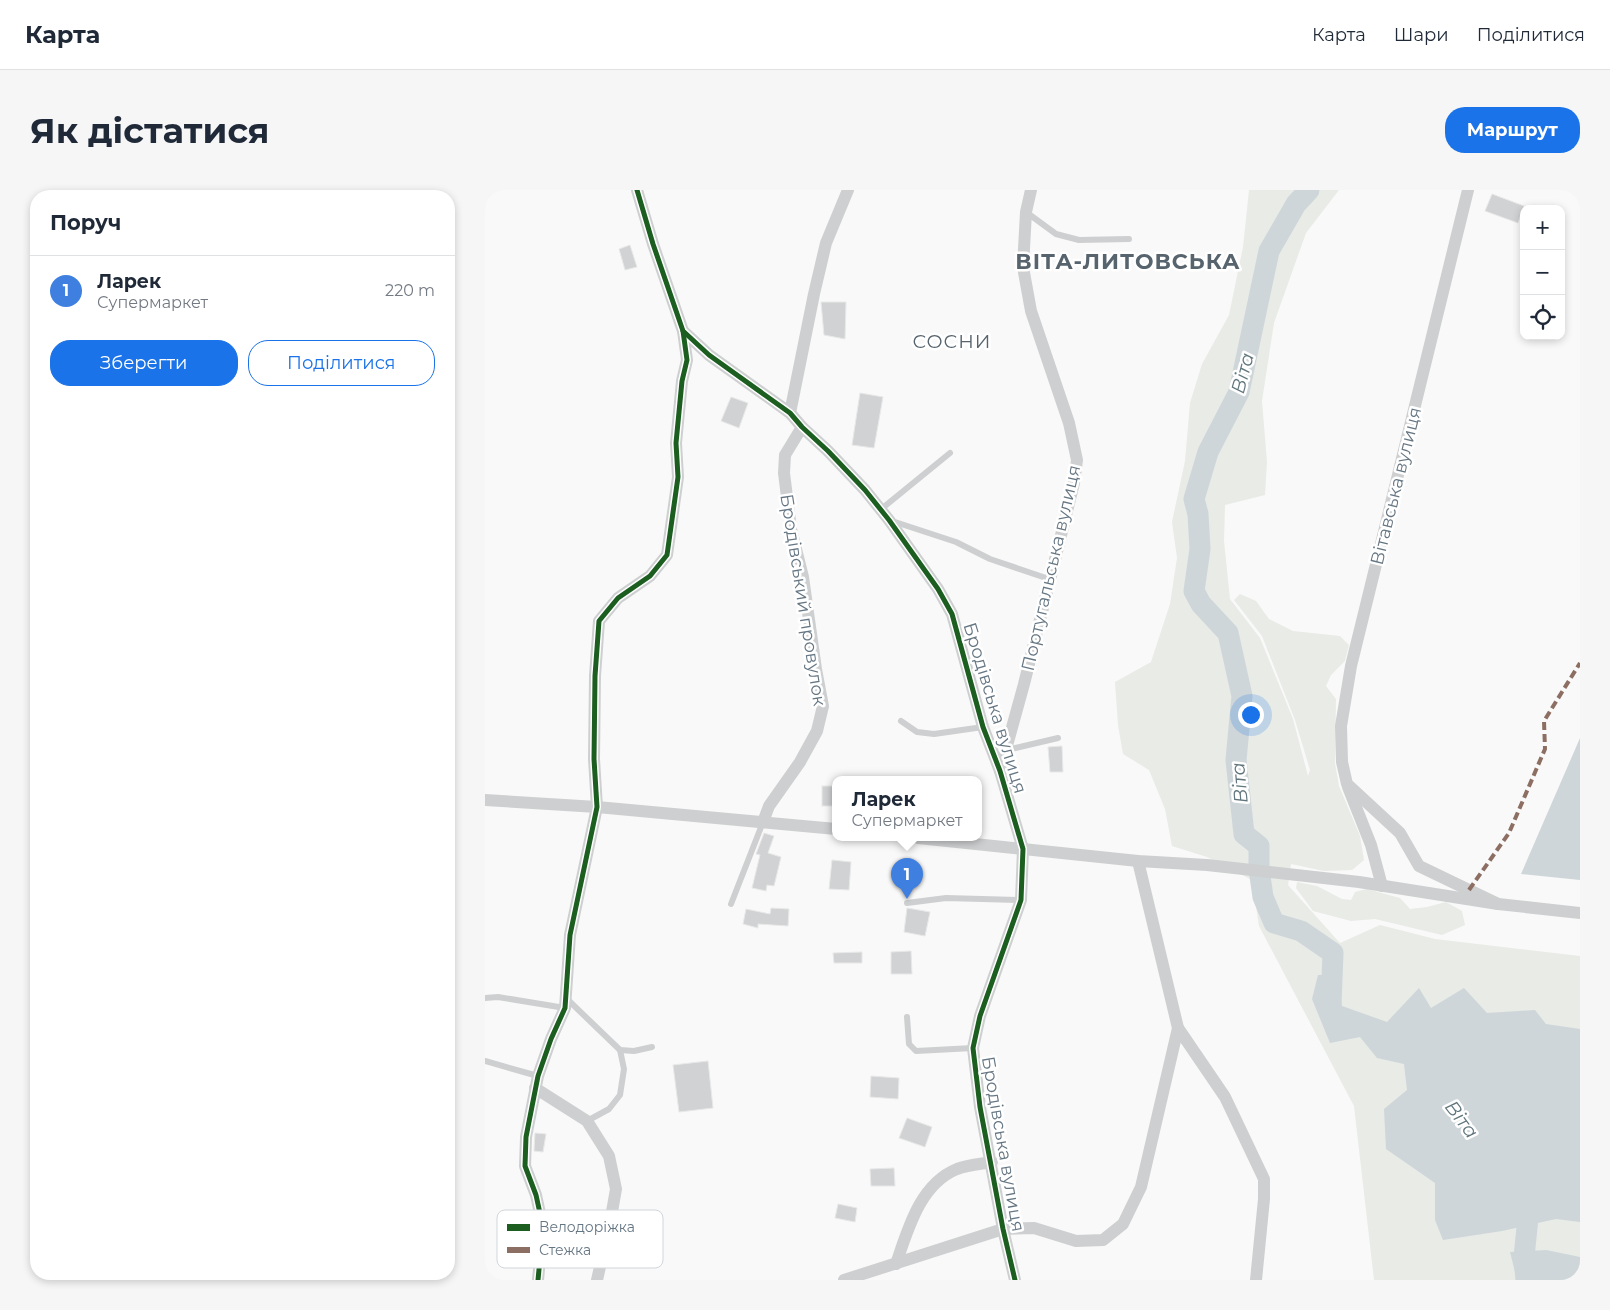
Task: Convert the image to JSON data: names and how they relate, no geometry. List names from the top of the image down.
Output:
{
  "streets": {
    "street": [
      "Вітавська вулиця",
      "Португальська вулиця",
      "Бродівський провулок",
      "Бродівська вулиця"
    ]
  },
  "crossings": [
    ["Португальська вулиця", "Бродівська вулиця"],
    ["Бродівський провулок", "Бродівська вулиця"]
  ],
  "districts": ["ВІТА-ЛИТОВСЬКА", "СОСНИ"],
  "water": ["Віта"],
  "legend": ["Велодоріжка", "Стежка"],
  "page": {
    "header": "Карта",
    "nav": ["Карта", "Шари", "Поділитися"],
    "buttons": [
      "Маршрут",
      ["Зберегти", "Поділитися"]
    ],
    "title": "Як дістатися",
    "heading": "Поруч",
    "map_buttons": ["+", "−"],
    "list": [
      {
        "mark": "1",
        "name": "Ларек",
        "note": "Супермаркет",
        "value": "220 m"
      }
    ],
    "popup": ["Ларек", "Супермаркет"],
    "pins": "1"
  }
}
